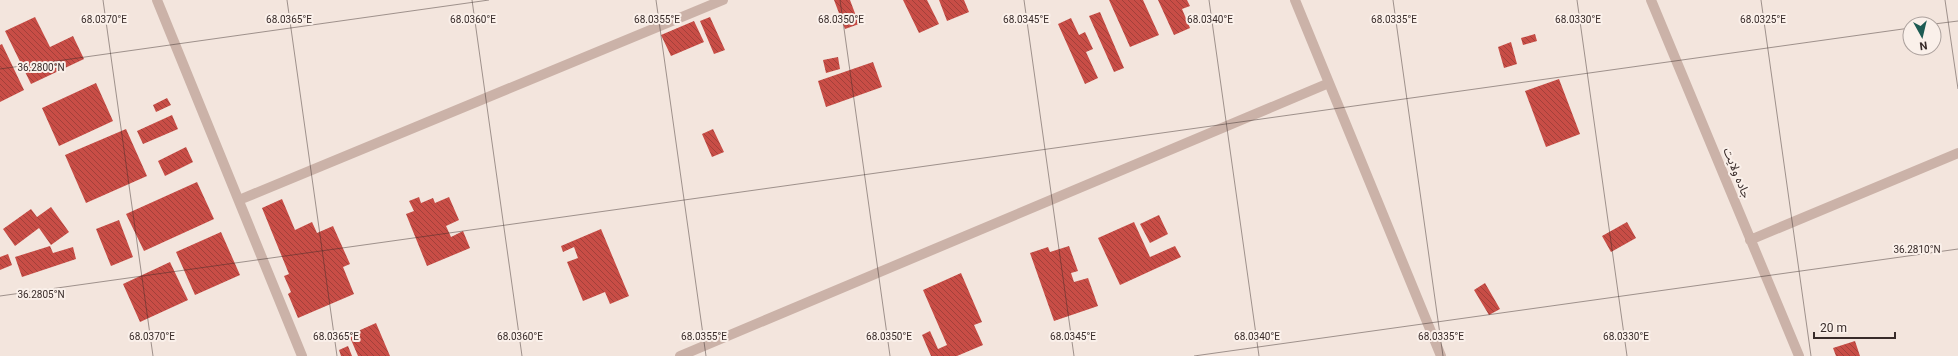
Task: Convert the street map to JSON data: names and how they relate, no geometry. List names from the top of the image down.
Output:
{
  "streets": {
    "street": ["جاده ولایت"]
  },
  "scale_bar": "20 m",
  "north": "bottom",
  "coordinates": [
    "68.0370°E",
    "68.0365°E",
    "68.0360°E",
    "68.0355°E",
    "68.0350°E",
    "68.0345°E",
    "68.0340°E",
    "68.0335°E",
    "68.0330°E",
    "68.0325°E",
    "36.2800°N",
    "36.2810°N",
    "36.2805°N"
  ]
}
